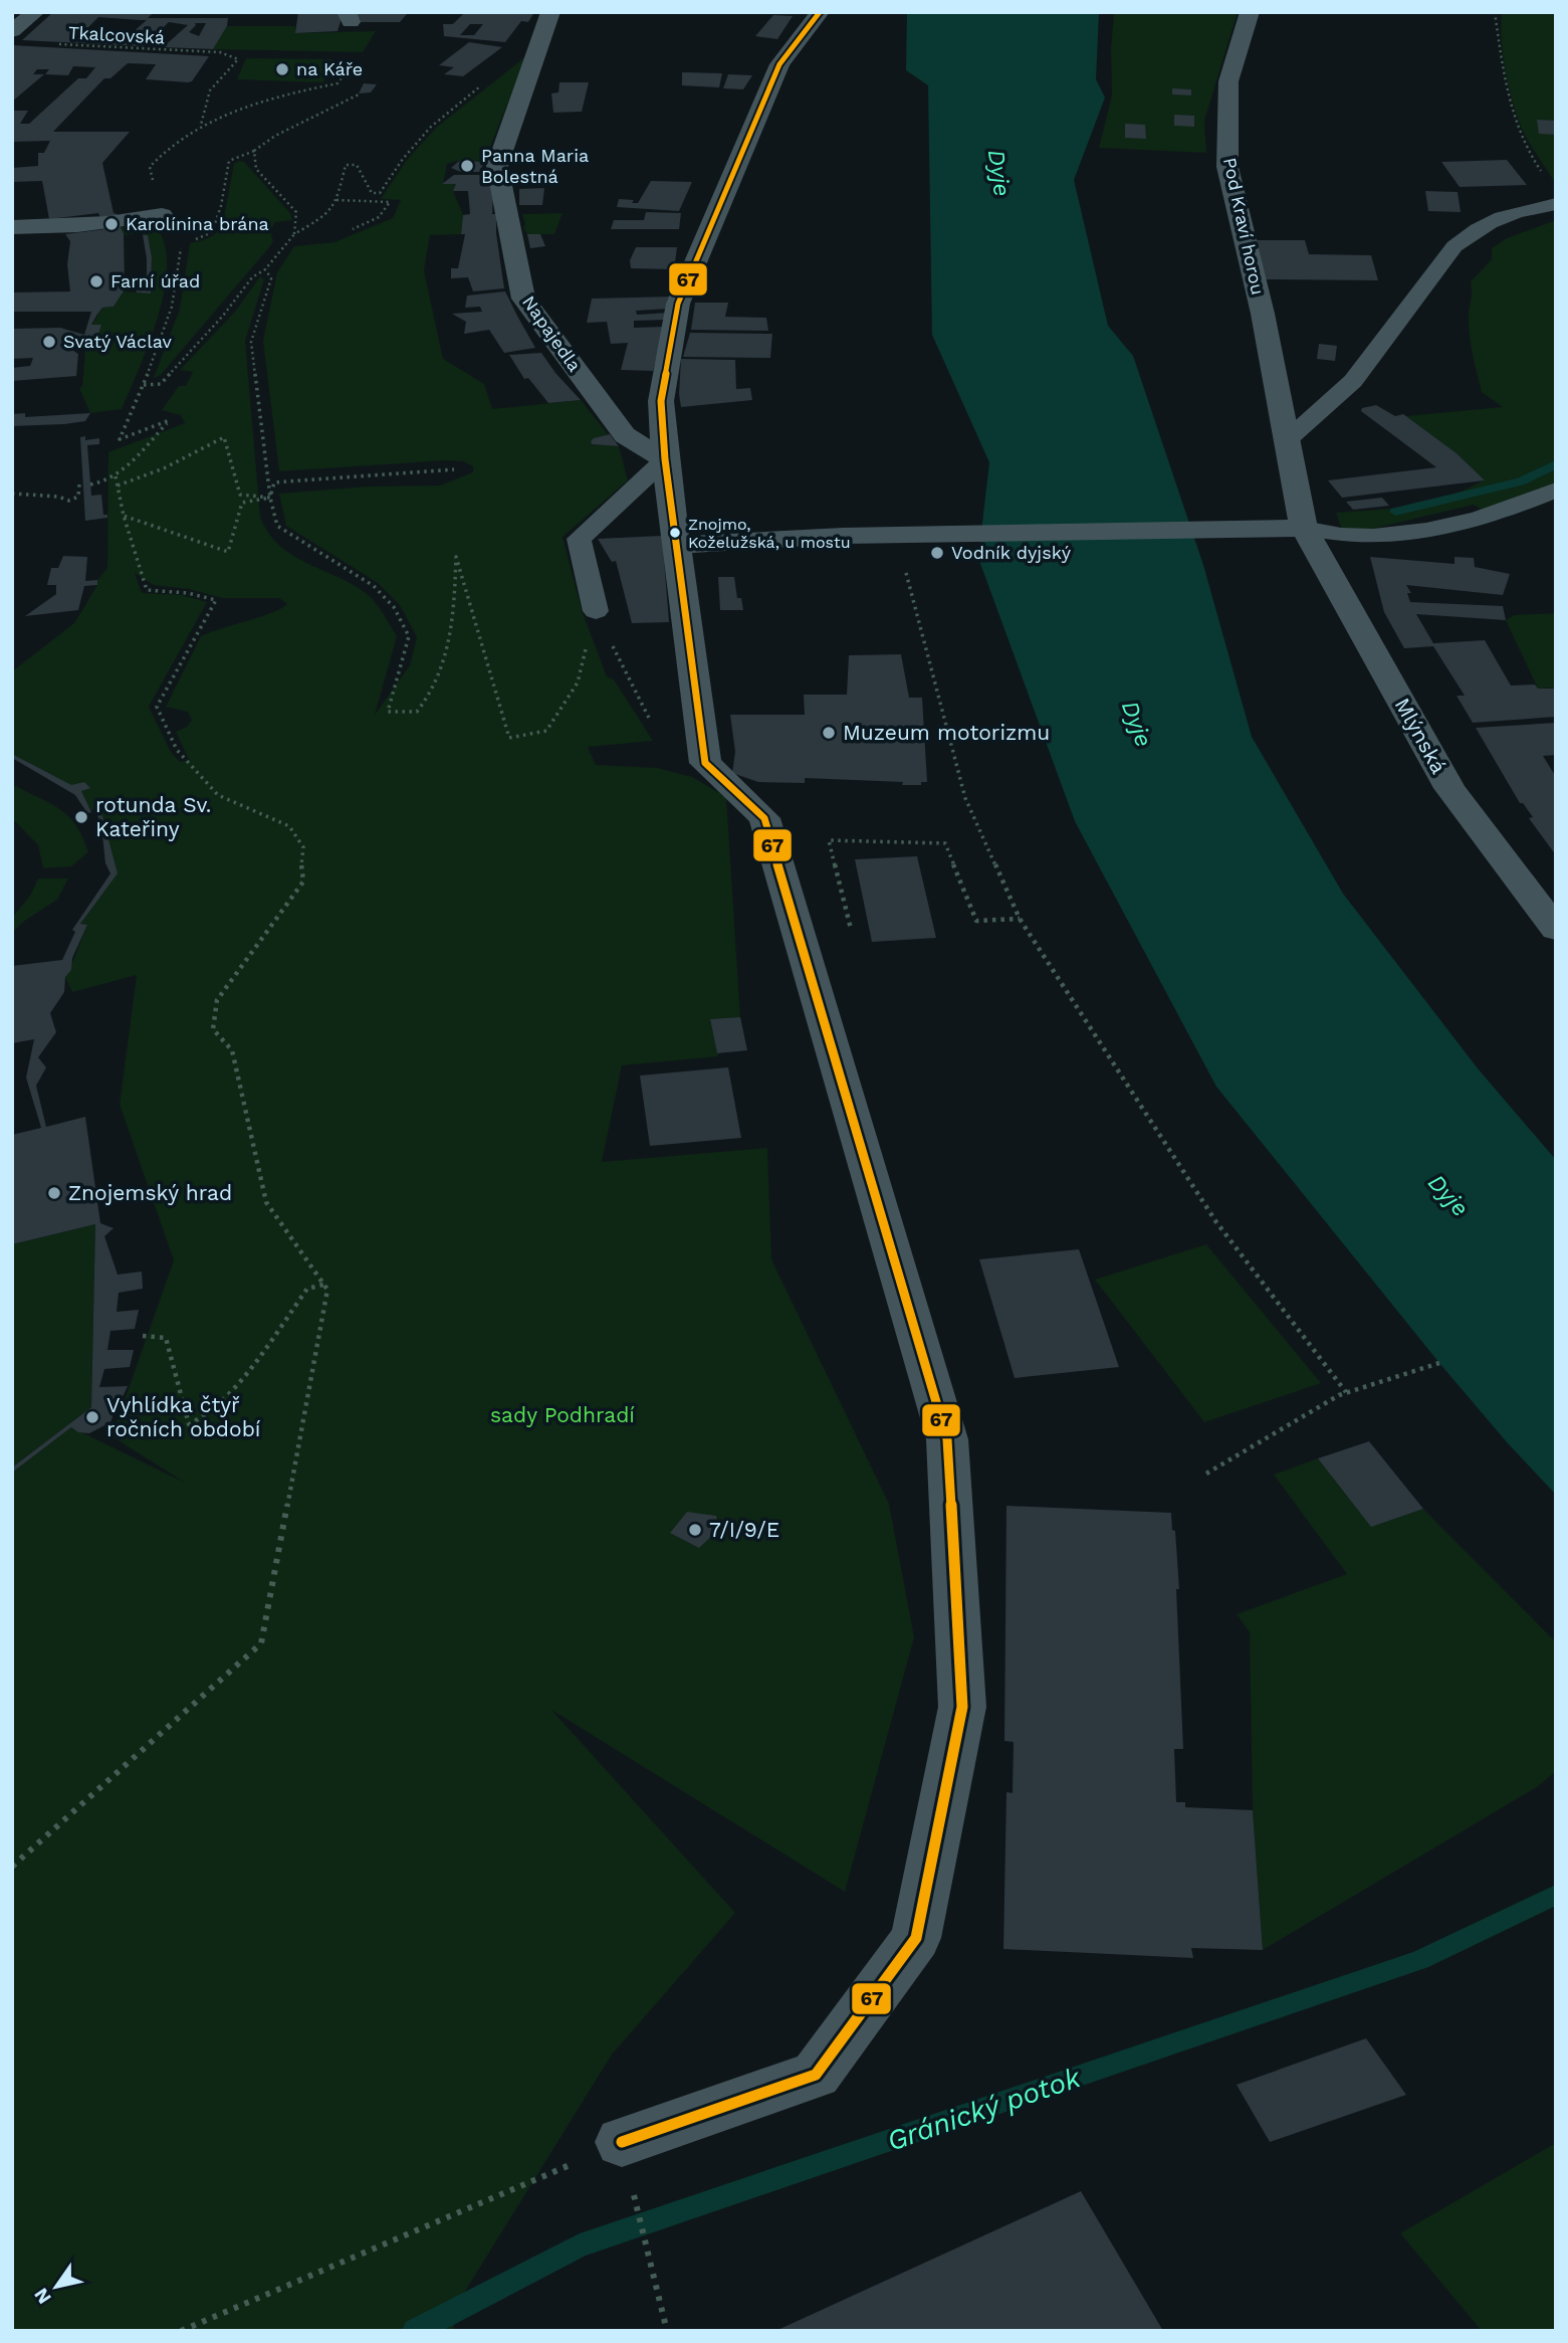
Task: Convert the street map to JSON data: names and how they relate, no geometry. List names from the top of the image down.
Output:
{
  "streets": {
    "street": ["Pod Kraví horou", "Napajedla", "Mlýnská"],
    "path": ["Tkalcovská"]
  },
  "crossings": [
    ["Pod Kraví horou", "Mlýnská"]
  ],
  "water": ["Dyje", "Gránický potok"],
  "parks": ["sady Podhradí"],
  "places": [
    "na Káře",
    "Panna Maria Bolestná",
    "Karolínina brána",
    "Farní úřad",
    "Svatý Václav",
    "Znojmo, Koželužská, u mostu",
    "Vodník dyjský",
    "Muzeum motorizmu",
    "rotunda Sv. Kateřiny",
    "Znojemský hrad",
    "Vyhlídka čtyř ročních období",
    "7/I/9/E"
  ],
  "lines": ["transit line 67"],
  "north": "bottom left"
}
